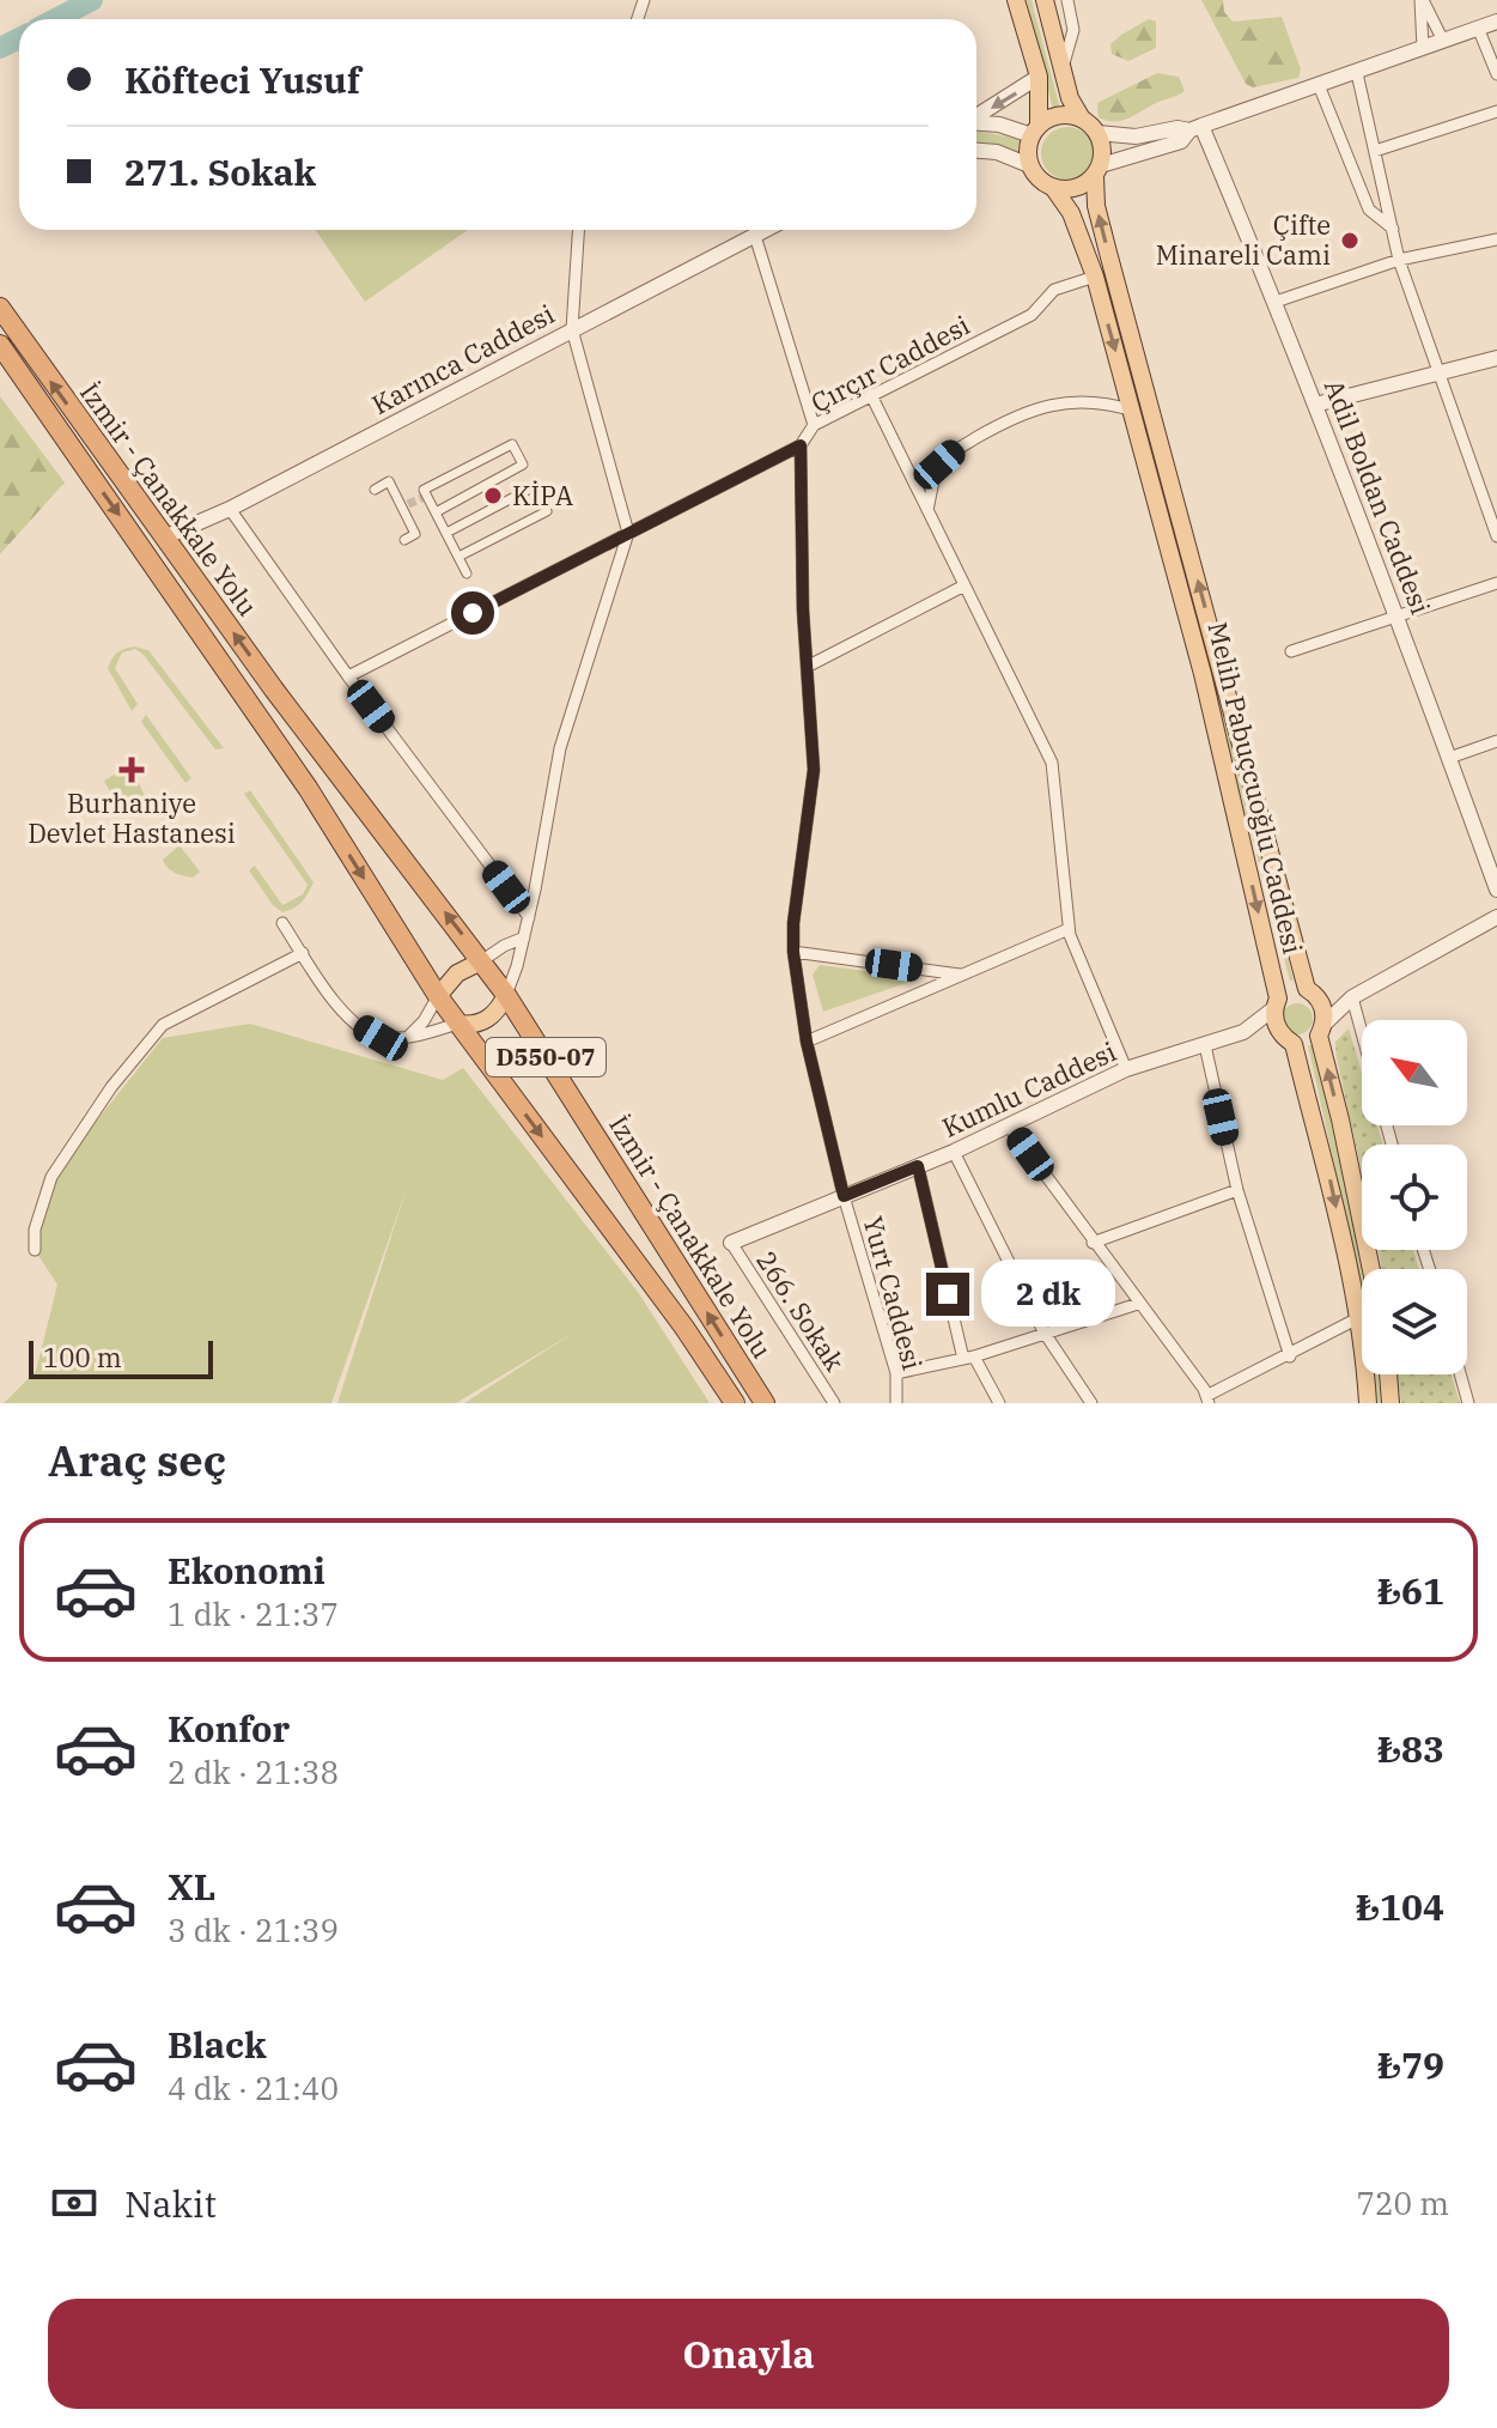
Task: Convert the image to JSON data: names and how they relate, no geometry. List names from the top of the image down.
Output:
{
  "streets": {
    "highway": ["İzmir - Çanakkale Yolu", "D550-07"],
    "main road": ["Melih Pabuçcuoğlu Caddesi"],
    "street": [
      "Karınca Caddesi",
      "Çırçır Caddesi",
      "Adil Boldan Caddesi",
      "Kumlu Caddesi",
      "Yurt Caddesi",
      "266. Sokak"
    ]
  },
  "crossings": [
    ["Karınca Caddesi", "İzmir - Çanakkale Yolu"],
    ["Çırçır Caddesi", "Melih Pabuçcuoğlu Caddesi"],
    ["Çırçır Caddesi", "Yurt Caddesi"],
    ["Kumlu Caddesi", "Yurt Caddesi"],
    ["Kumlu Caddesi", "266. Sokak"]
  ],
  "places": {
    "other": ["Çifte Minareli Cami", "KİPA"],
    "health": ["Burhaniye Devlet Hastanesi"]
  },
  "scale_bar": "100 m",
  "north": "top left",
  "page": {
    "banner": ["Köfteci Yusuf", "271. Sokak"],
    "bubble": "2 dk",
    "scale": "100 m",
    "heading": "Araç seç",
    "list": [
      {
        "name": "Ekonomi",
        "note": "1 dk · 21:37",
        "value": "₺61"
      },
      {
        "name": "Konfor",
        "note": "2 dk · 21:38",
        "value": "₺83"
      },
      {
        "name": "XL",
        "note": "3 dk · 21:39",
        "value": "₺104"
      },
      {
        "name": "Black",
        "note": "4 dk · 21:40",
        "value": "₺79"
      }
    ],
    "pay": ["Nakit", "720 m"],
    "buttons": "Onayla"
  }
}
